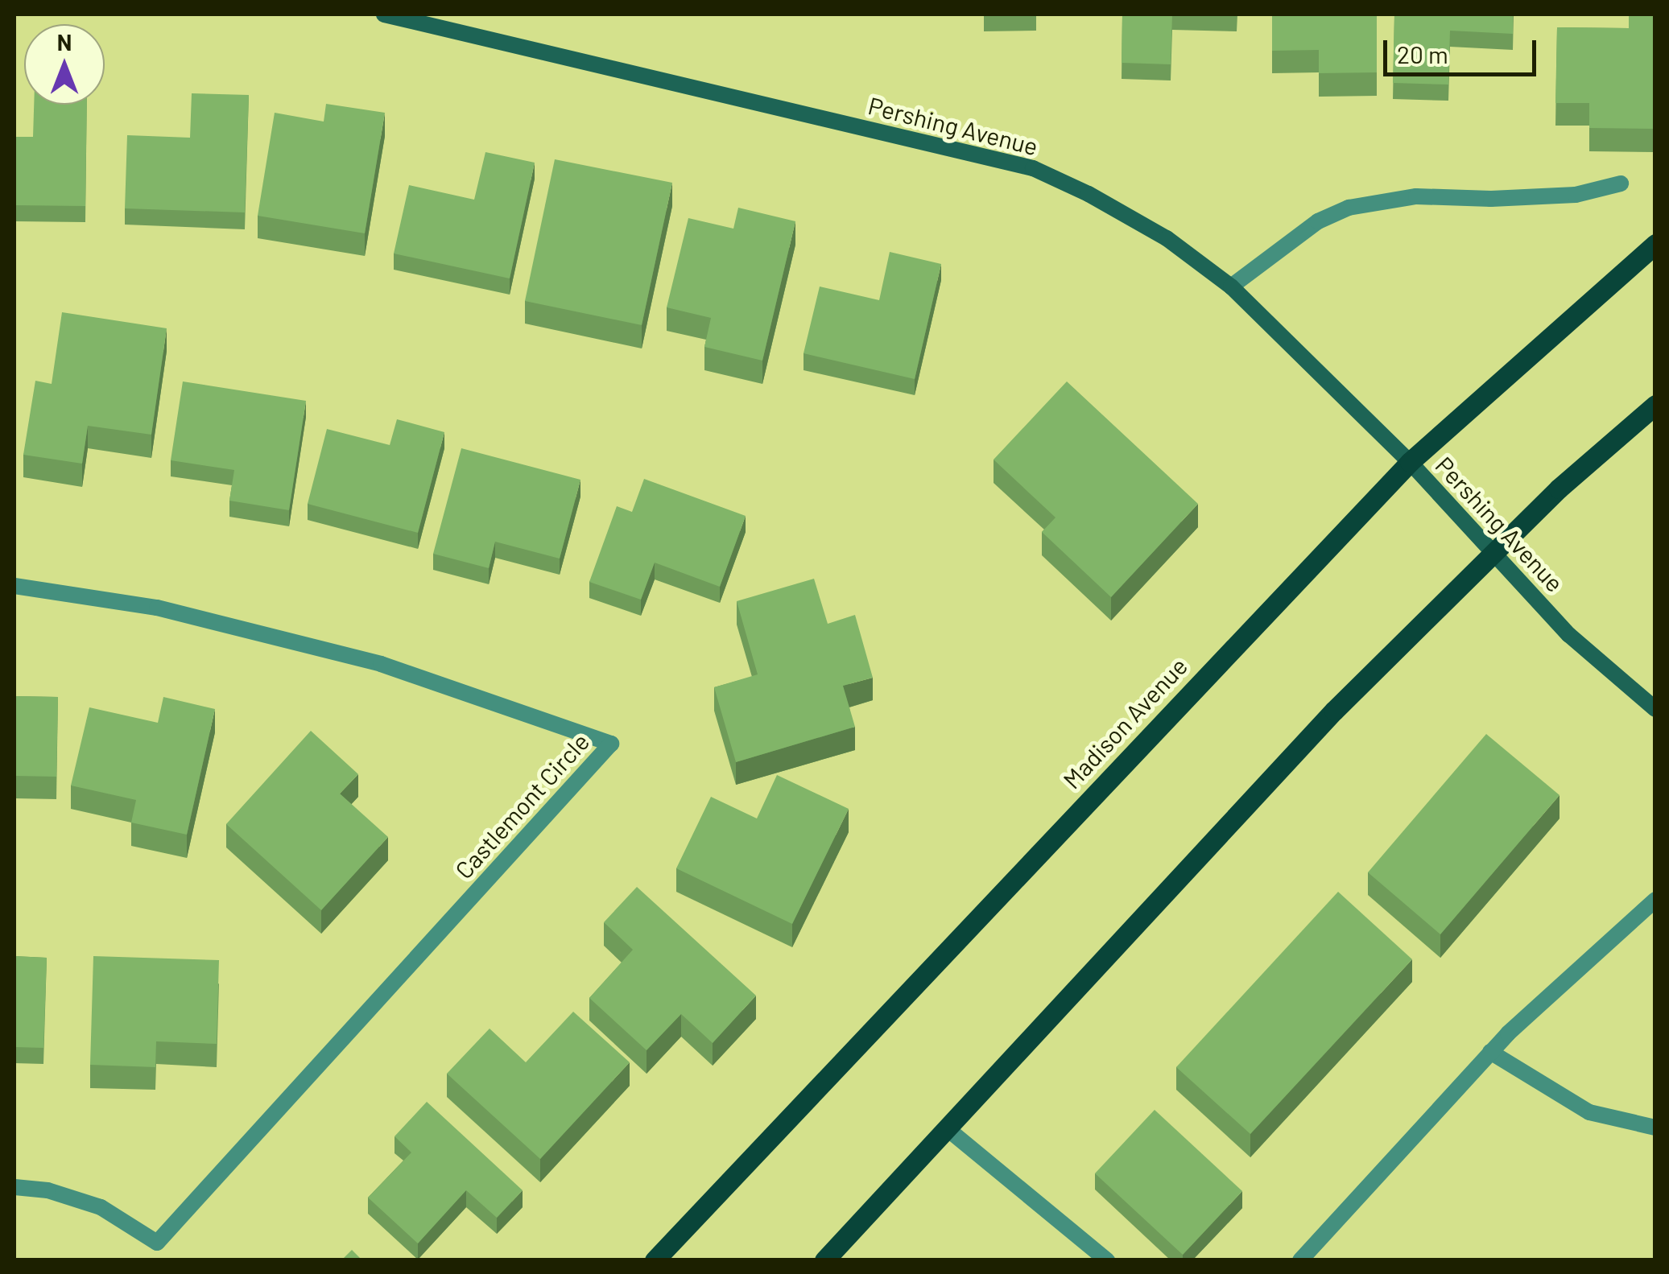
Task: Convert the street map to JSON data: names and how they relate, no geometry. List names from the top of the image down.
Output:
{
  "streets": {
    "main road": ["Madison Avenue"],
    "street": ["Pershing Avenue", "Castlemont Circle"]
  },
  "crossings": [
    ["Pershing Avenue", "Madison Avenue"]
  ],
  "scale_bar": "20 m",
  "north": "top"
}
